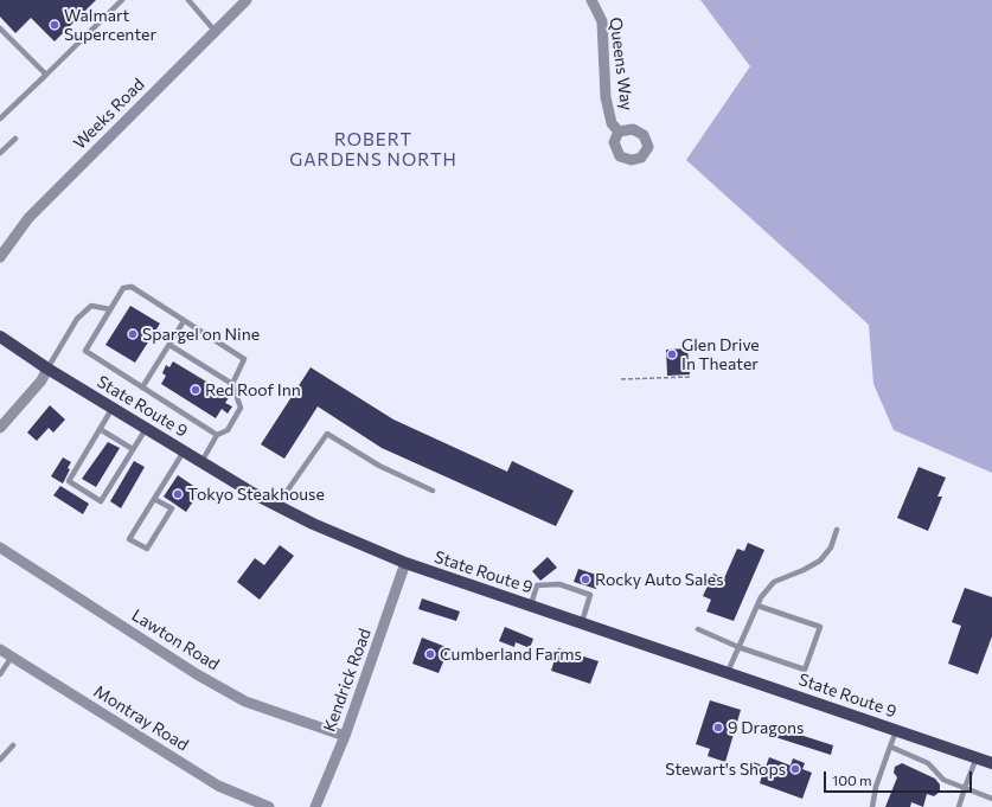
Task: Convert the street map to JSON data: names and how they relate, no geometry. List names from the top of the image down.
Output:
{
  "streets": {
    "main road": ["State Route 9"],
    "street": [
      "Queens Way",
      "Weeks Road",
      "Lawton Road",
      "Kendrick Road",
      "Montray Road"
    ]
  },
  "crossings": [
    ["State Route 9", "Kendrick Road"],
    ["Lawton Road", "Kendrick Road"]
  ],
  "districts": ["ROBERT GARDENS NORTH"],
  "places": [
    "Walmart Supercenter",
    "Spargel on Nine",
    "Glen Drive In Theater",
    "Red Roof Inn",
    "Tokyo Steakhouse",
    "Rocky Auto Sales",
    "Cumberland Farms",
    "9 Dragons",
    "Stewart's Shops"
  ],
  "scale_bar": "100 m"
}
